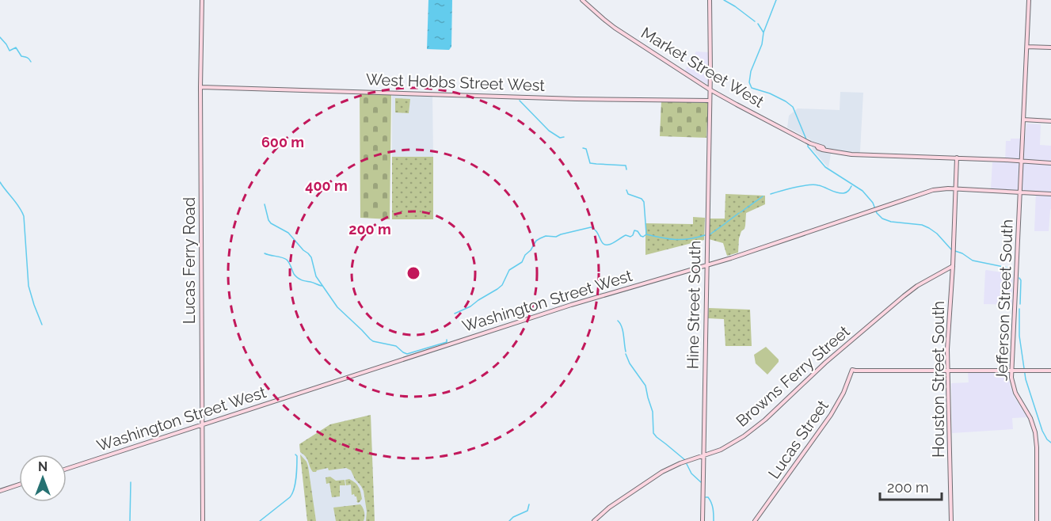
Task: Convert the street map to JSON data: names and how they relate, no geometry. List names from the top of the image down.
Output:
{
  "streets": {
    "street": [
      "Market Street West",
      "West Hobbs Street West",
      "Lucas Ferry Road",
      "Jefferson Street South",
      "Washington Street West",
      "Hine Street South",
      "Browns Ferry Street",
      "Houston Street South",
      "Lucas Street"
    ]
  },
  "crossings": [
    ["Market Street West", "Jefferson Street South"],
    ["Market Street West", "Hine Street South"],
    ["Market Street West", "Houston Street South"],
    ["West Hobbs Street West", "Lucas Ferry Road"],
    ["West Hobbs Street West", "Hine Street South"],
    ["Lucas Ferry Road", "Washington Street West"],
    ["Jefferson Street South", "Washington Street West"],
    ["Washington Street West", "Hine Street South"],
    ["Washington Street West", "Houston Street South"],
    ["Hine Street South", "Browns Ferry Street"],
    ["Browns Ferry Street", "Houston Street South"],
    ["Houston Street South", "Lucas Street"]
  ],
  "scale_bar": "200 m",
  "north": "top",
  "rings": ["600 m", "400 m", "200 m"]
}
